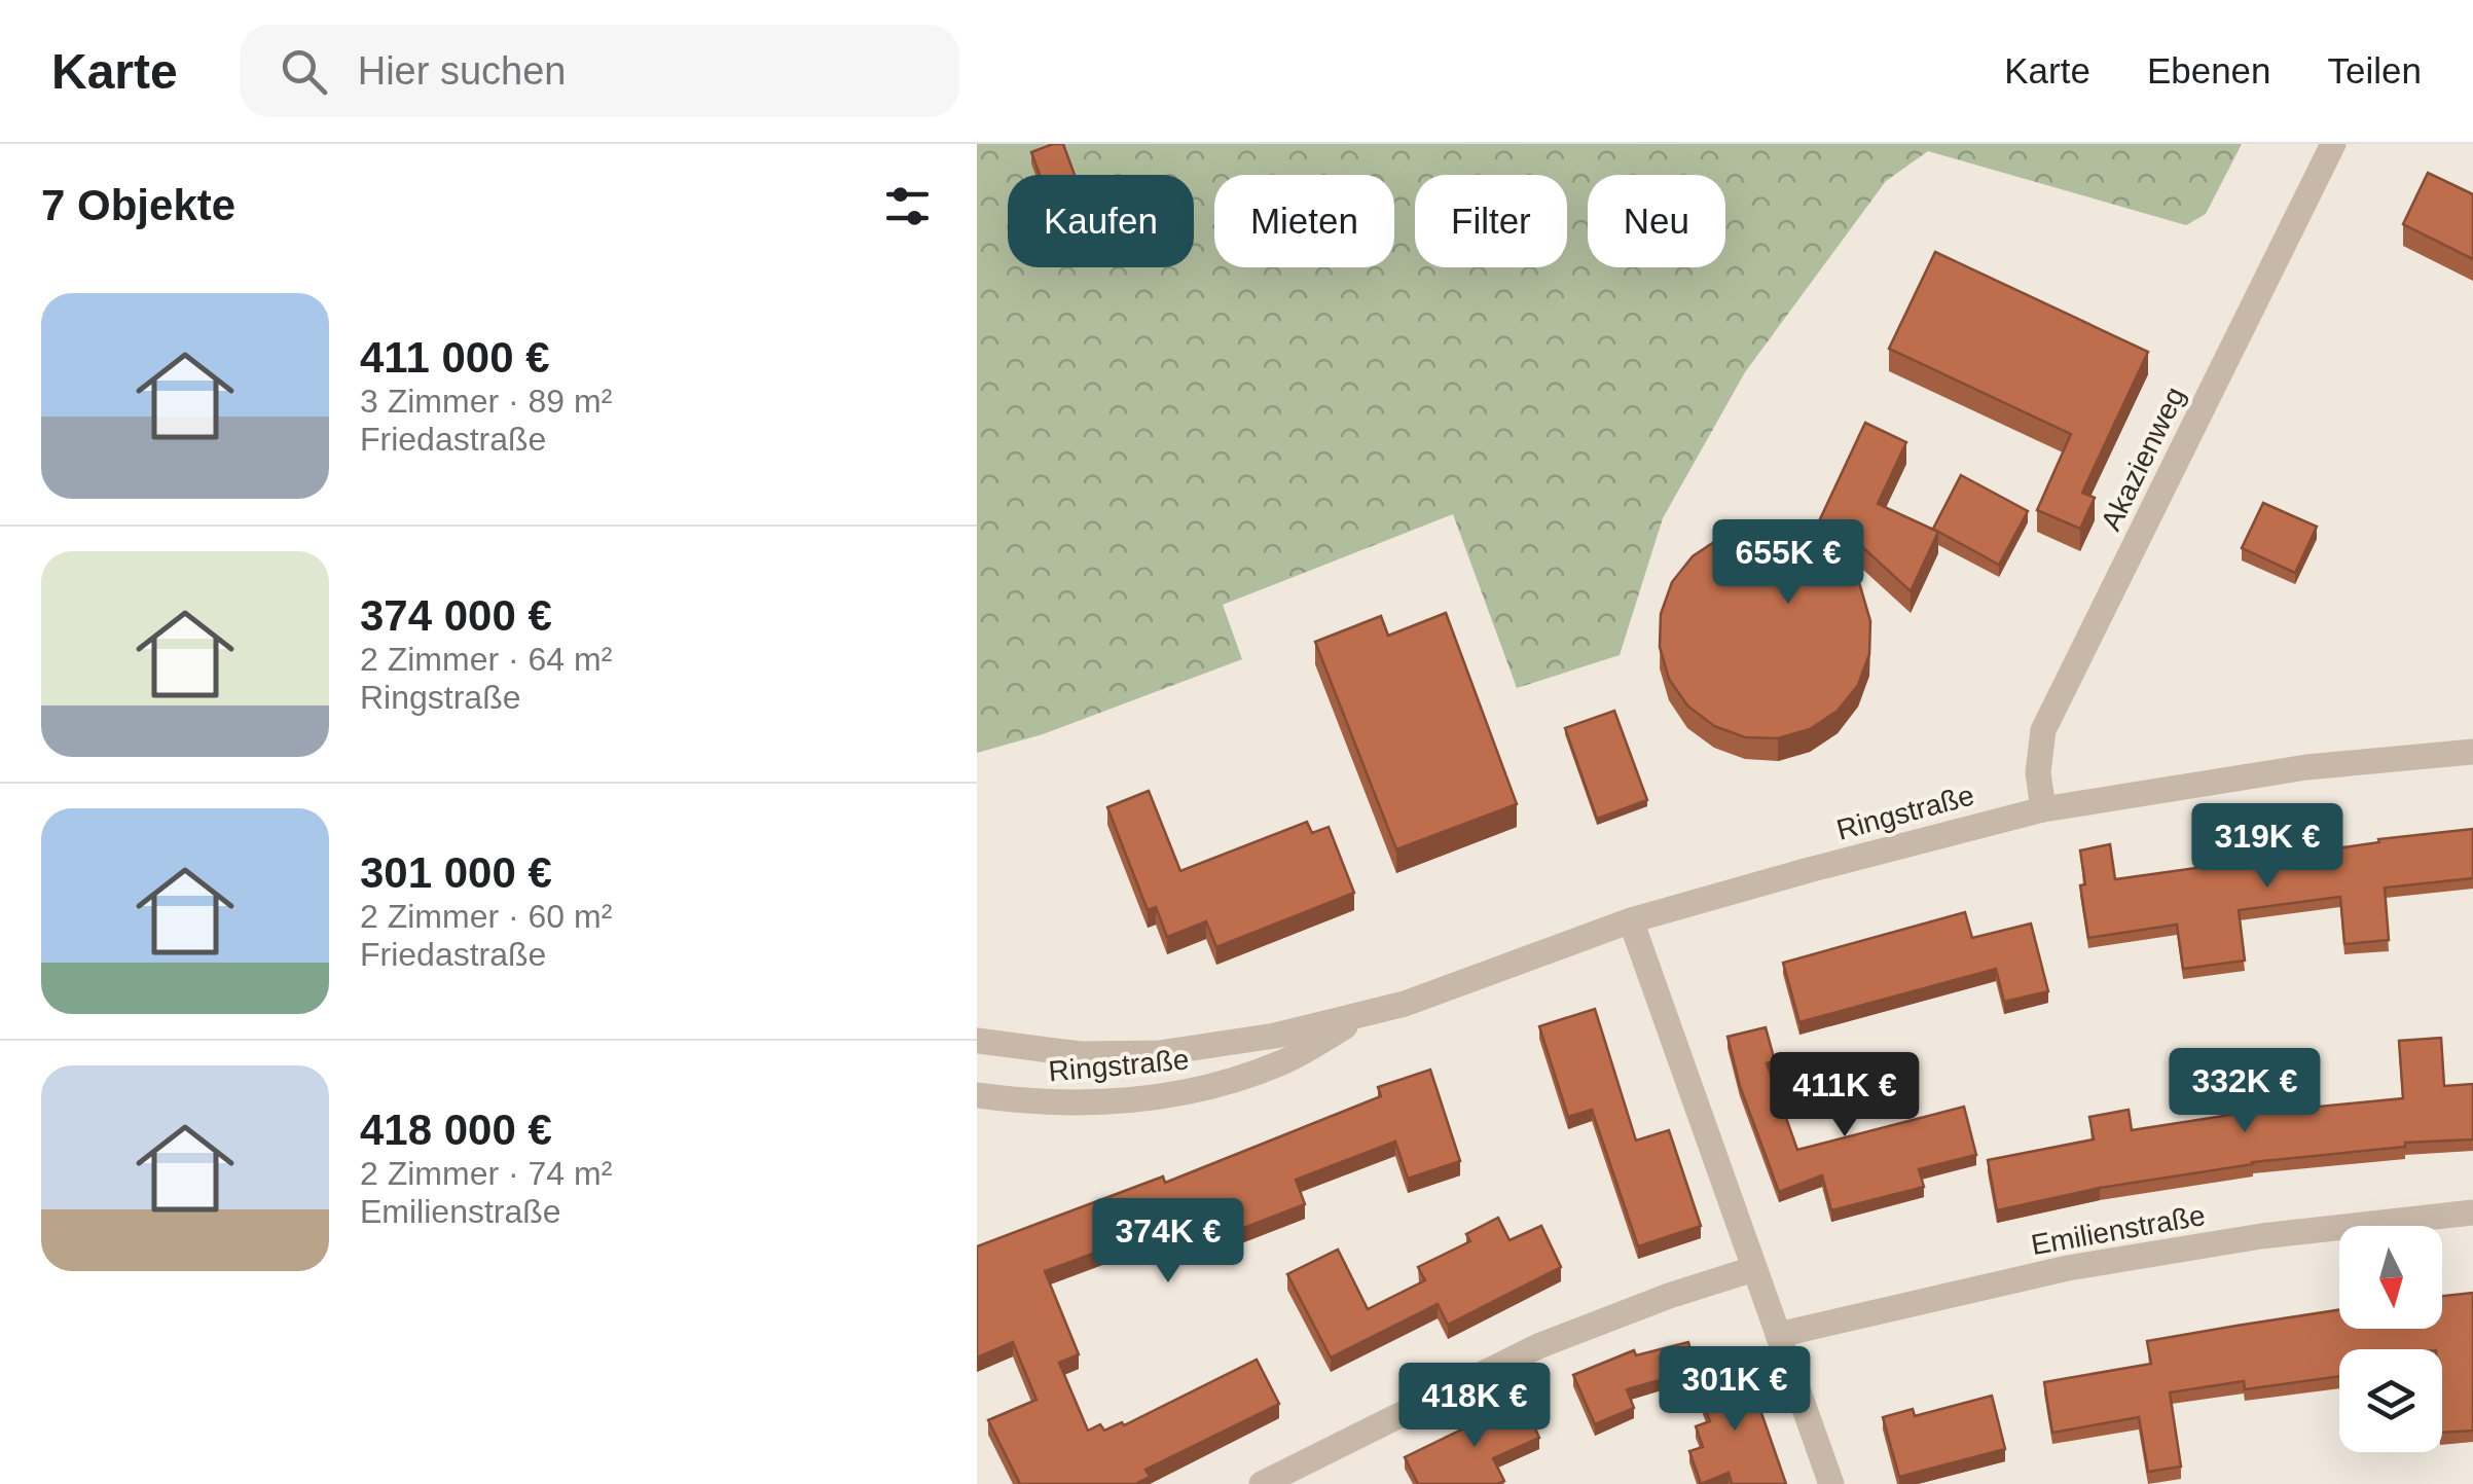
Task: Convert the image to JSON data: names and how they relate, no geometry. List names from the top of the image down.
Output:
{
  "streets": {
    "street": ["Akazienweg", "Ringstraße", "Emilienstraße"]
  },
  "crossings": [
    ["Akazienweg", "Ringstraße"]
  ],
  "north": "bottom",
  "page": {
    "header": "Karte",
    "search": "Hier suchen",
    "nav": ["Karte", "Ebenen", "Teilen"],
    "heading": "7 Objekte",
    "chip": [
      "Kaufen",
      "Mieten",
      "Filter",
      "Neu"
    ],
    "list": [
      {
        "name": "411 000 €",
        "note": "3 Zimmer · 89 m² · Friedastraße"
      },
      {
        "name": "374 000 €",
        "note": "2 Zimmer · 64 m² · Ringstraße"
      },
      {
        "name": "301 000 €",
        "note": "2 Zimmer · 60 m² · Friedastraße"
      },
      {
        "name": "418 000 €",
        "note": "2 Zimmer · 74 m² · Emilienstraße"
      }
    ],
    "price": [
      "655K €",
      "319K €",
      "332K €",
      "411K €",
      "374K €",
      "301K €",
      "418K €"
    ]
  }
}
